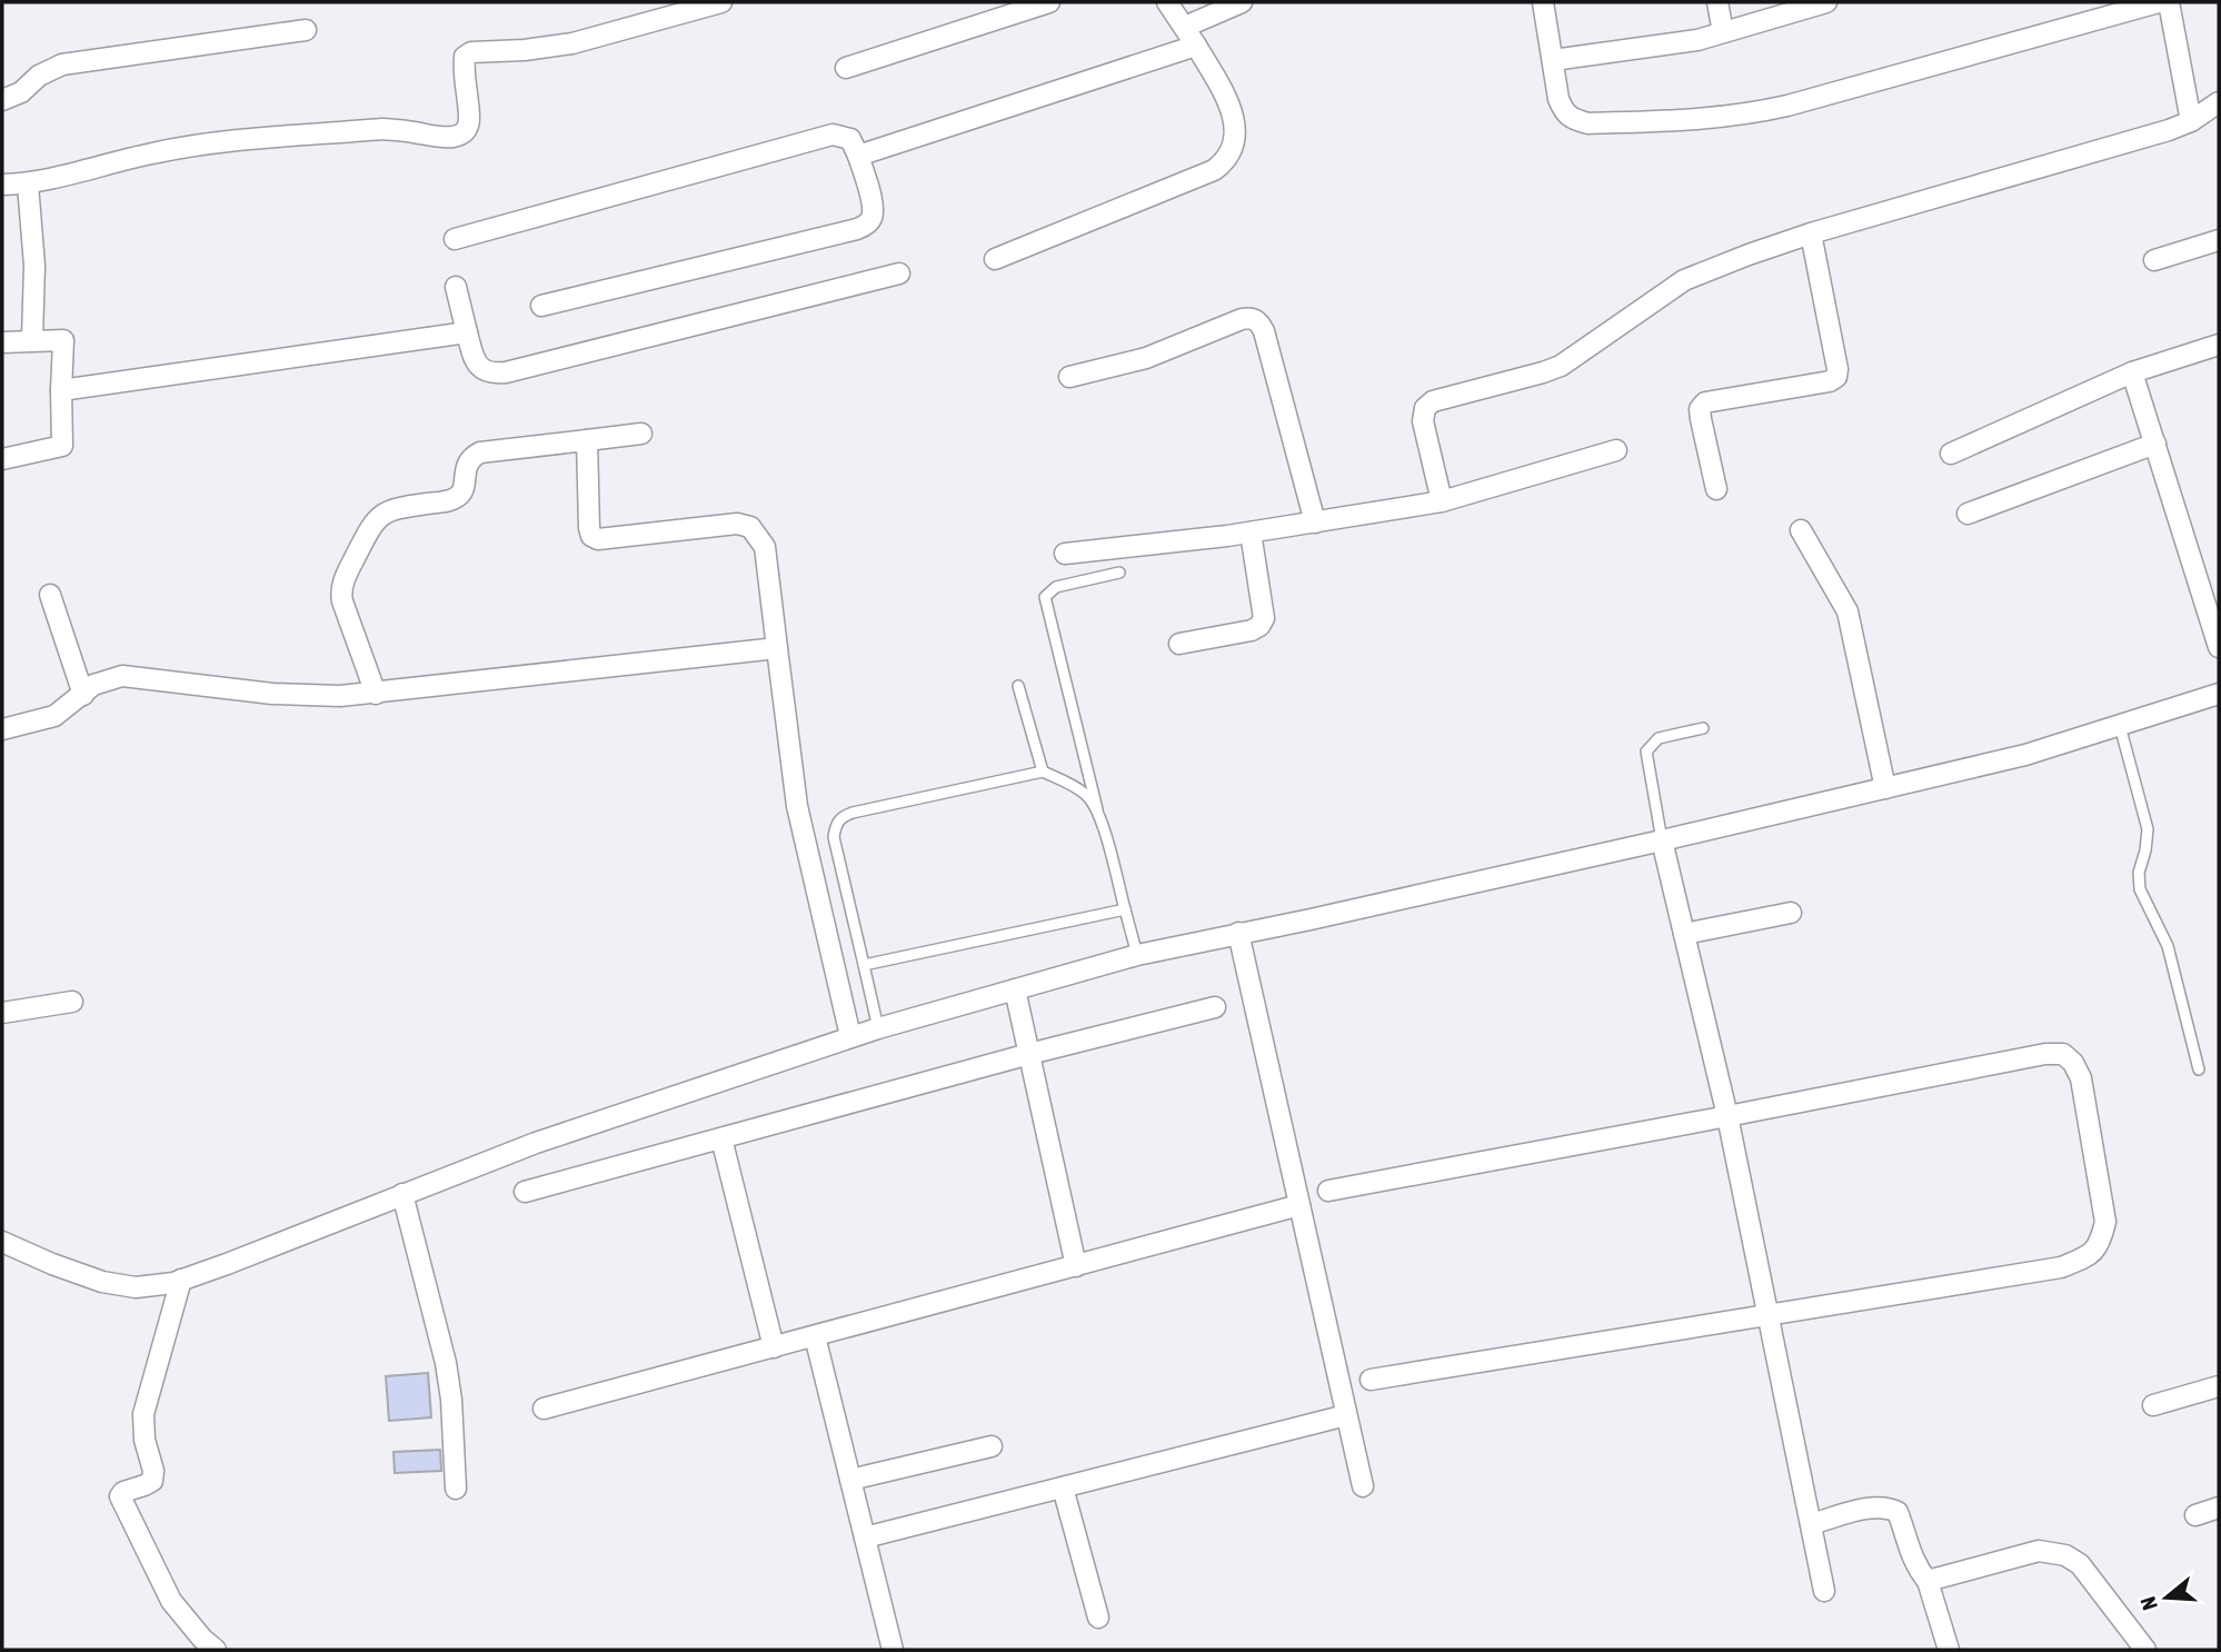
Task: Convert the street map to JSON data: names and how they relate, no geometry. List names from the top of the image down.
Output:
{
  "north": "left"
}
